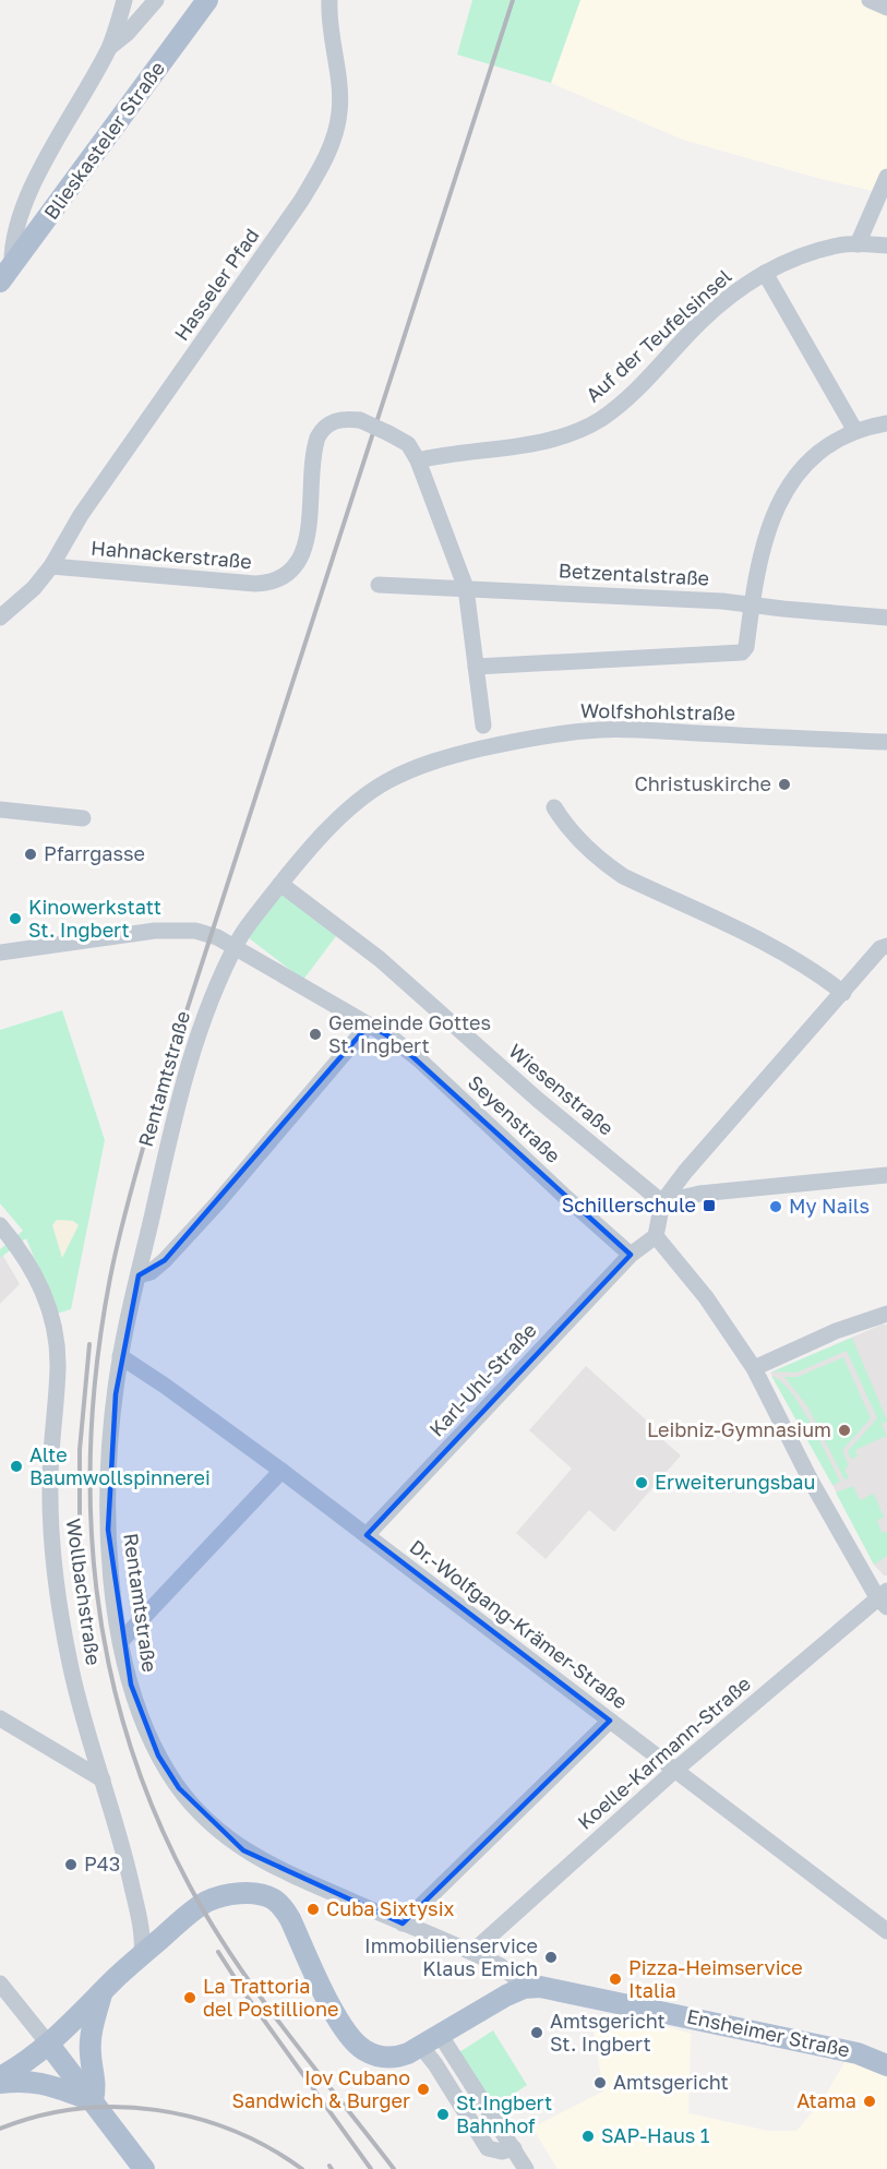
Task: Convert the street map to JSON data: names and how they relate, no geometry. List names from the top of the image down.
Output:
{
  "streets": {
    "main road": ["Blieskasteler Straße", "Ensheimer Straße"],
    "street": [
      "Hasseler Pfad",
      "Auf der Teufelsinsel",
      "Hahnackerstraße",
      "Betzentalstraße",
      "Wolfshohlstraße",
      "Rentamtstraße",
      "Wiesenstraße",
      "Seyenstraße",
      "Karl-Uhl-Straße",
      "Wollbachstraße",
      "Dr.-Wolfgang-Krämer-Straße",
      "Koelle-Karmann-Straße"
    ]
  },
  "crossings": [
    ["Hasseler Pfad", "Hahnackerstraße"],
    ["Auf der Teufelsinsel", "Hahnackerstraße"],
    ["Wolfshohlstraße", "Rentamtstraße"],
    ["Wolfshohlstraße", "Wiesenstraße"],
    ["Wolfshohlstraße", "Seyenstraße"],
    ["Rentamtstraße", "Seyenstraße"],
    ["Rentamtstraße", "Dr.-Wolfgang-Krämer-Straße"],
    ["Rentamtstraße", "Koelle-Karmann-Straße"],
    ["Rentamtstraße", "Ensheimer Straße"],
    ["Seyenstraße", "Karl-Uhl-Straße"],
    ["Karl-Uhl-Straße", "Dr.-Wolfgang-Krämer-Straße"],
    ["Wollbachstraße", "Ensheimer Straße"],
    ["Dr.-Wolfgang-Krämer-Straße", "Koelle-Karmann-Straße"]
  ],
  "places": {
    "other": [
      "Christuskirche",
      "Pfarrgasse",
      "Kinowerkstatt St. Ingbert",
      "Gemeinde Gottes St. Ingbert",
      "My Nails",
      "Leibniz-Gymnasium",
      "Alte Baumwollspinnerei",
      "Erweiterungsbau",
      "P43",
      "Cuba Sixtysix",
      "Immobilienservice Klaus Emich",
      "Pizza-Heimservice Italia",
      "La Trattoria del Postillione",
      "Amtsgericht St. Ingbert",
      "Amtsgericht",
      "Iov Cubano Sandwich & Burger",
      "Atama",
      "St.Ingbert Bahnhof",
      "SAP-Haus 1"
    ],
    "transit": ["Schillerschule"]
  }
}
